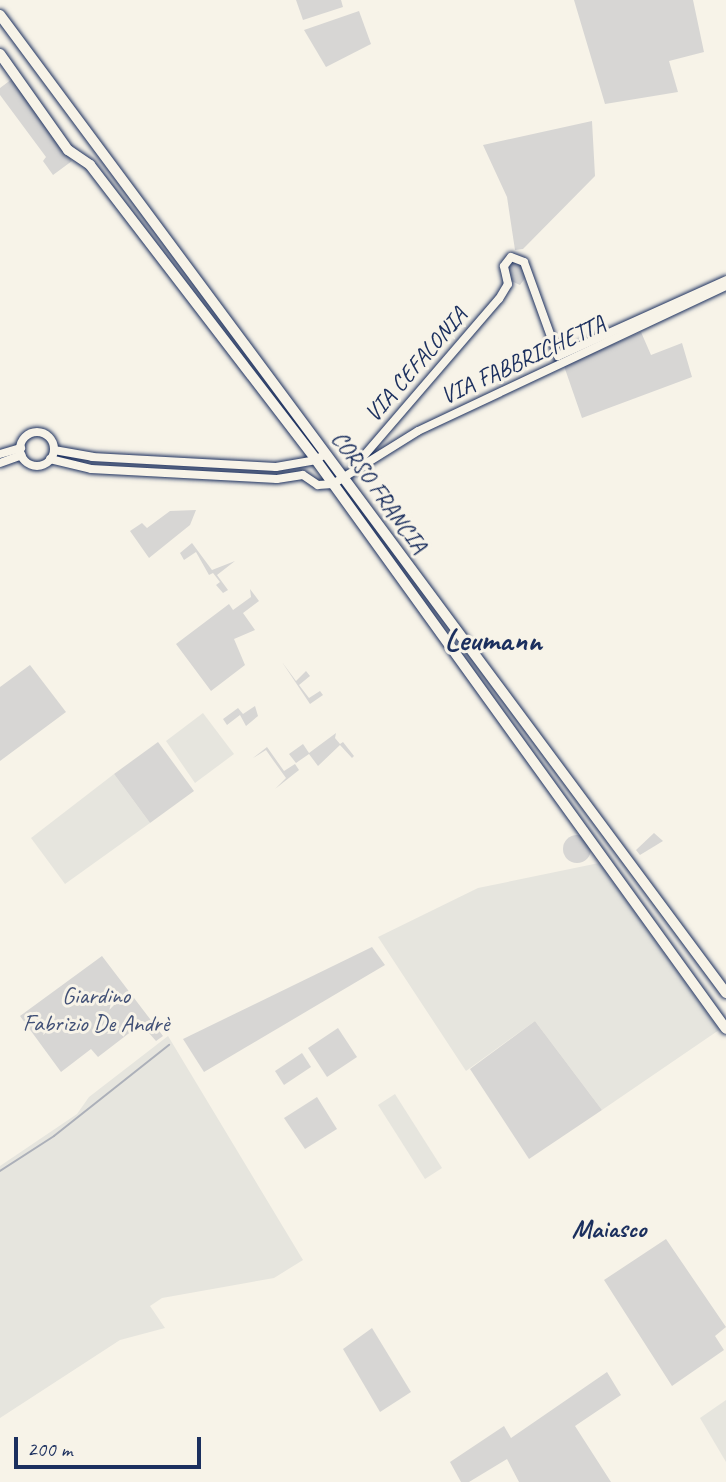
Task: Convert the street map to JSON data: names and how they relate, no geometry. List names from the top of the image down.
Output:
{
  "streets": {
    "main road": ["CORSO FRANCIA"],
    "street": ["VIA FABBRICHETTA", "VIA CEFALONIA"]
  },
  "crossings": [
    ["VIA FABBRICHETTA", "VIA CEFALONIA"],
    ["VIA FABBRICHETTA", "CORSO FRANCIA"]
  ],
  "districts": ["Leumann", "Maiasco"],
  "parks": ["Giardino Fabrizio De Andrè"],
  "scale_bar": "200 m"
}
